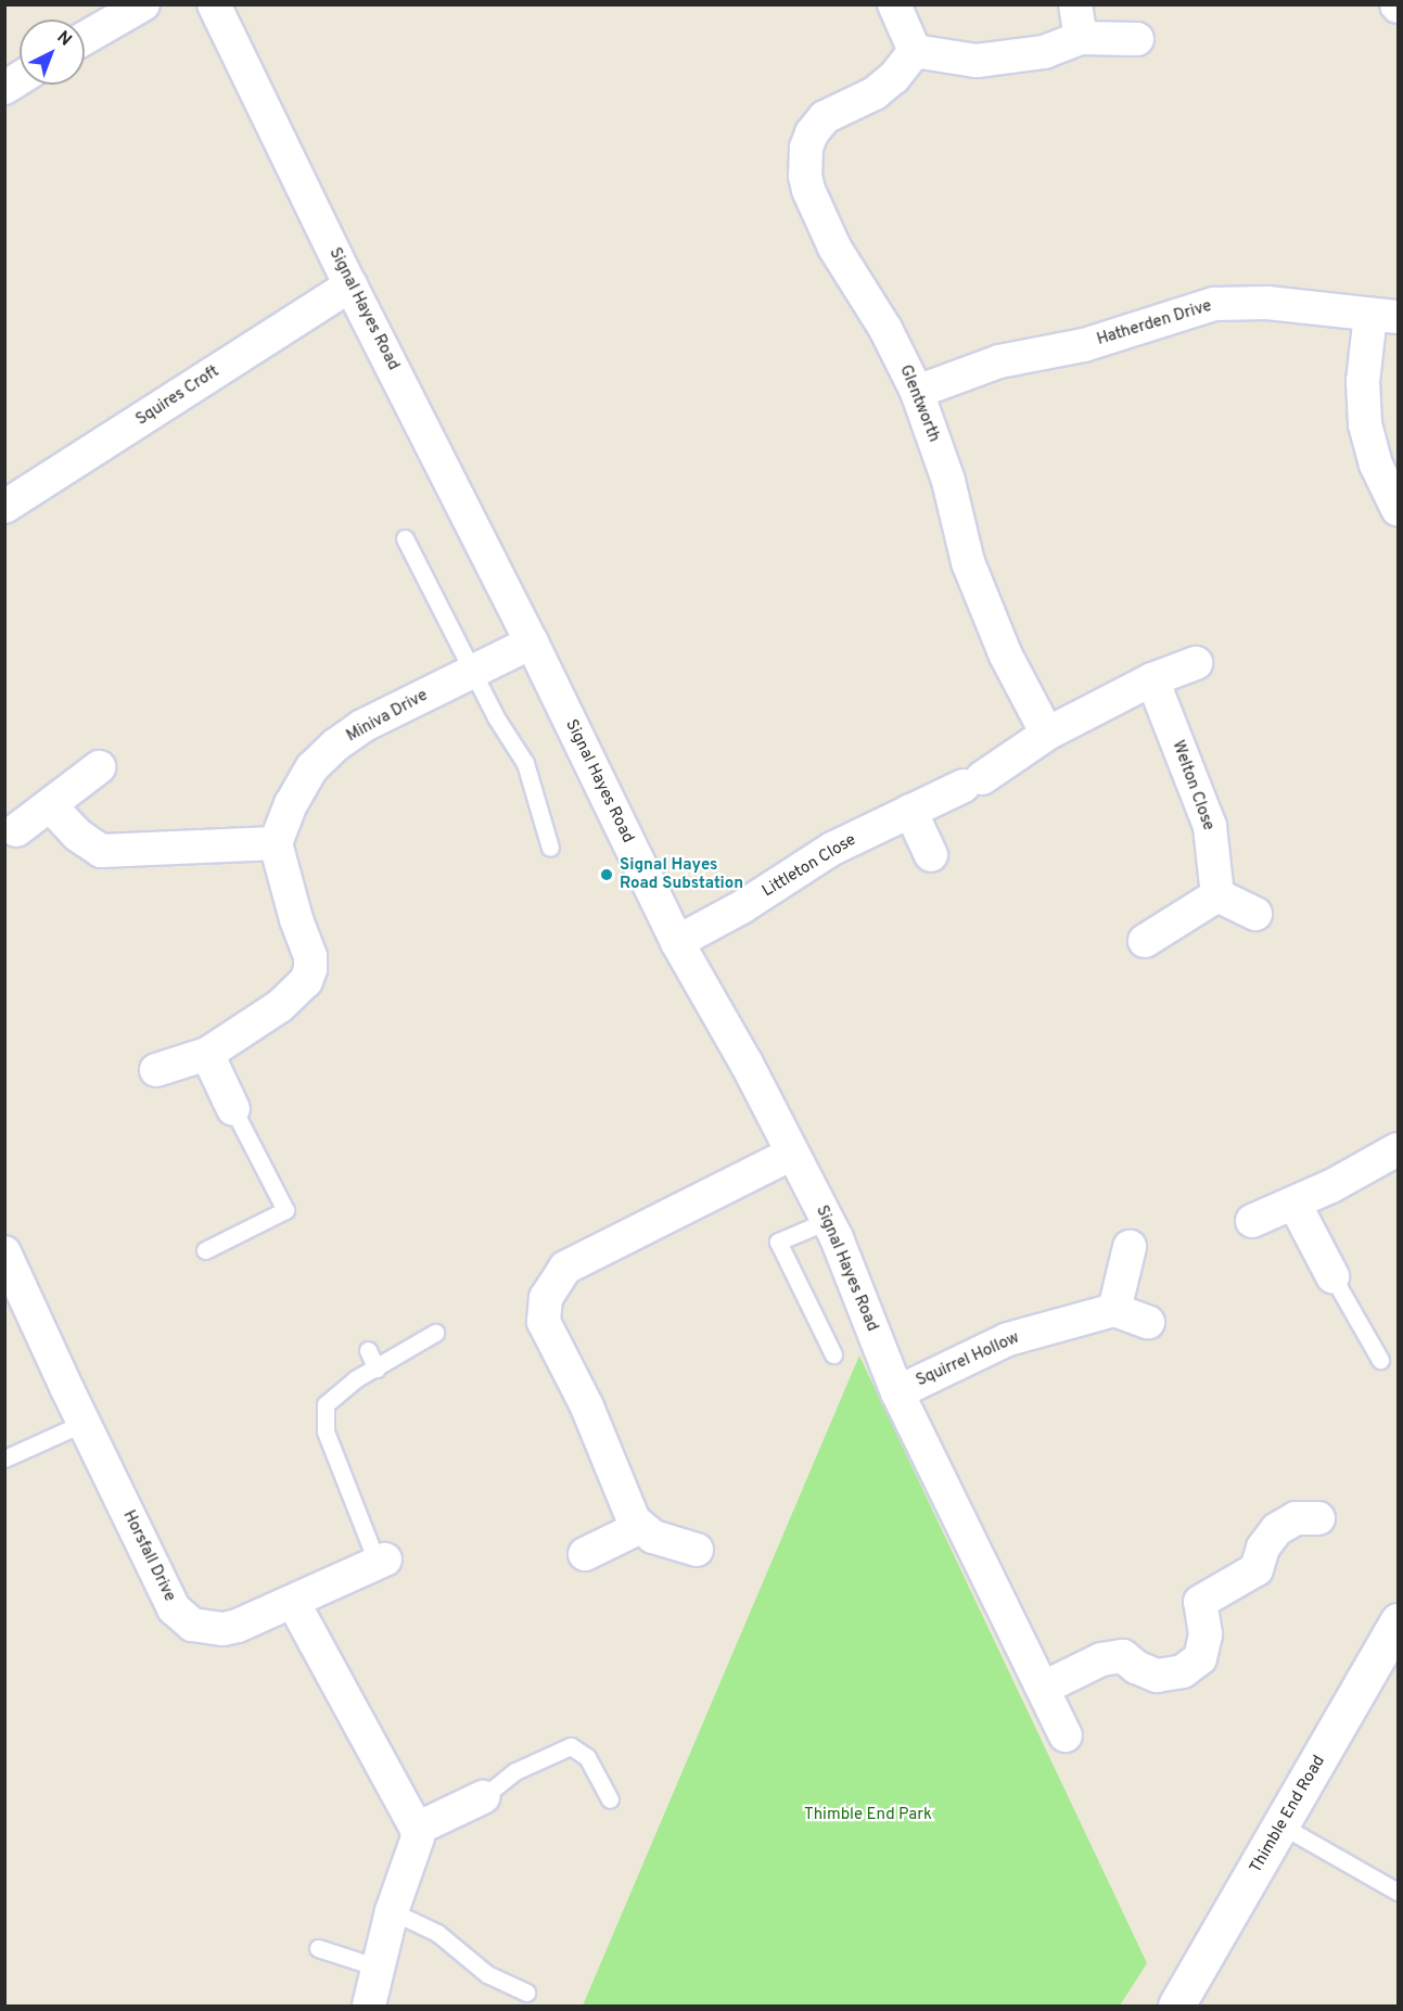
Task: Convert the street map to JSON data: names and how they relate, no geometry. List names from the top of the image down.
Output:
{
  "streets": {
    "street": [
      "Signal Hayes Road",
      "Hatherden Drive",
      "Squires Croft",
      "Glentworth",
      "Miniva Drive",
      "Welton Close",
      "Littleton Close",
      "Squirrel Hollow",
      "Horsfall Drive",
      "Thimble End Road"
    ]
  },
  "crossings": [
    ["Signal Hayes Road", "Squires Croft"],
    ["Signal Hayes Road", "Miniva Drive"],
    ["Signal Hayes Road", "Littleton Close"],
    ["Signal Hayes Road", "Squirrel Hollow"],
    ["Hatherden Drive", "Glentworth"],
    ["Glentworth", "Littleton Close"]
  ],
  "parks": ["Thimble End Park"],
  "places": ["Signal Hayes Road Substation"],
  "north": "top right"
}
